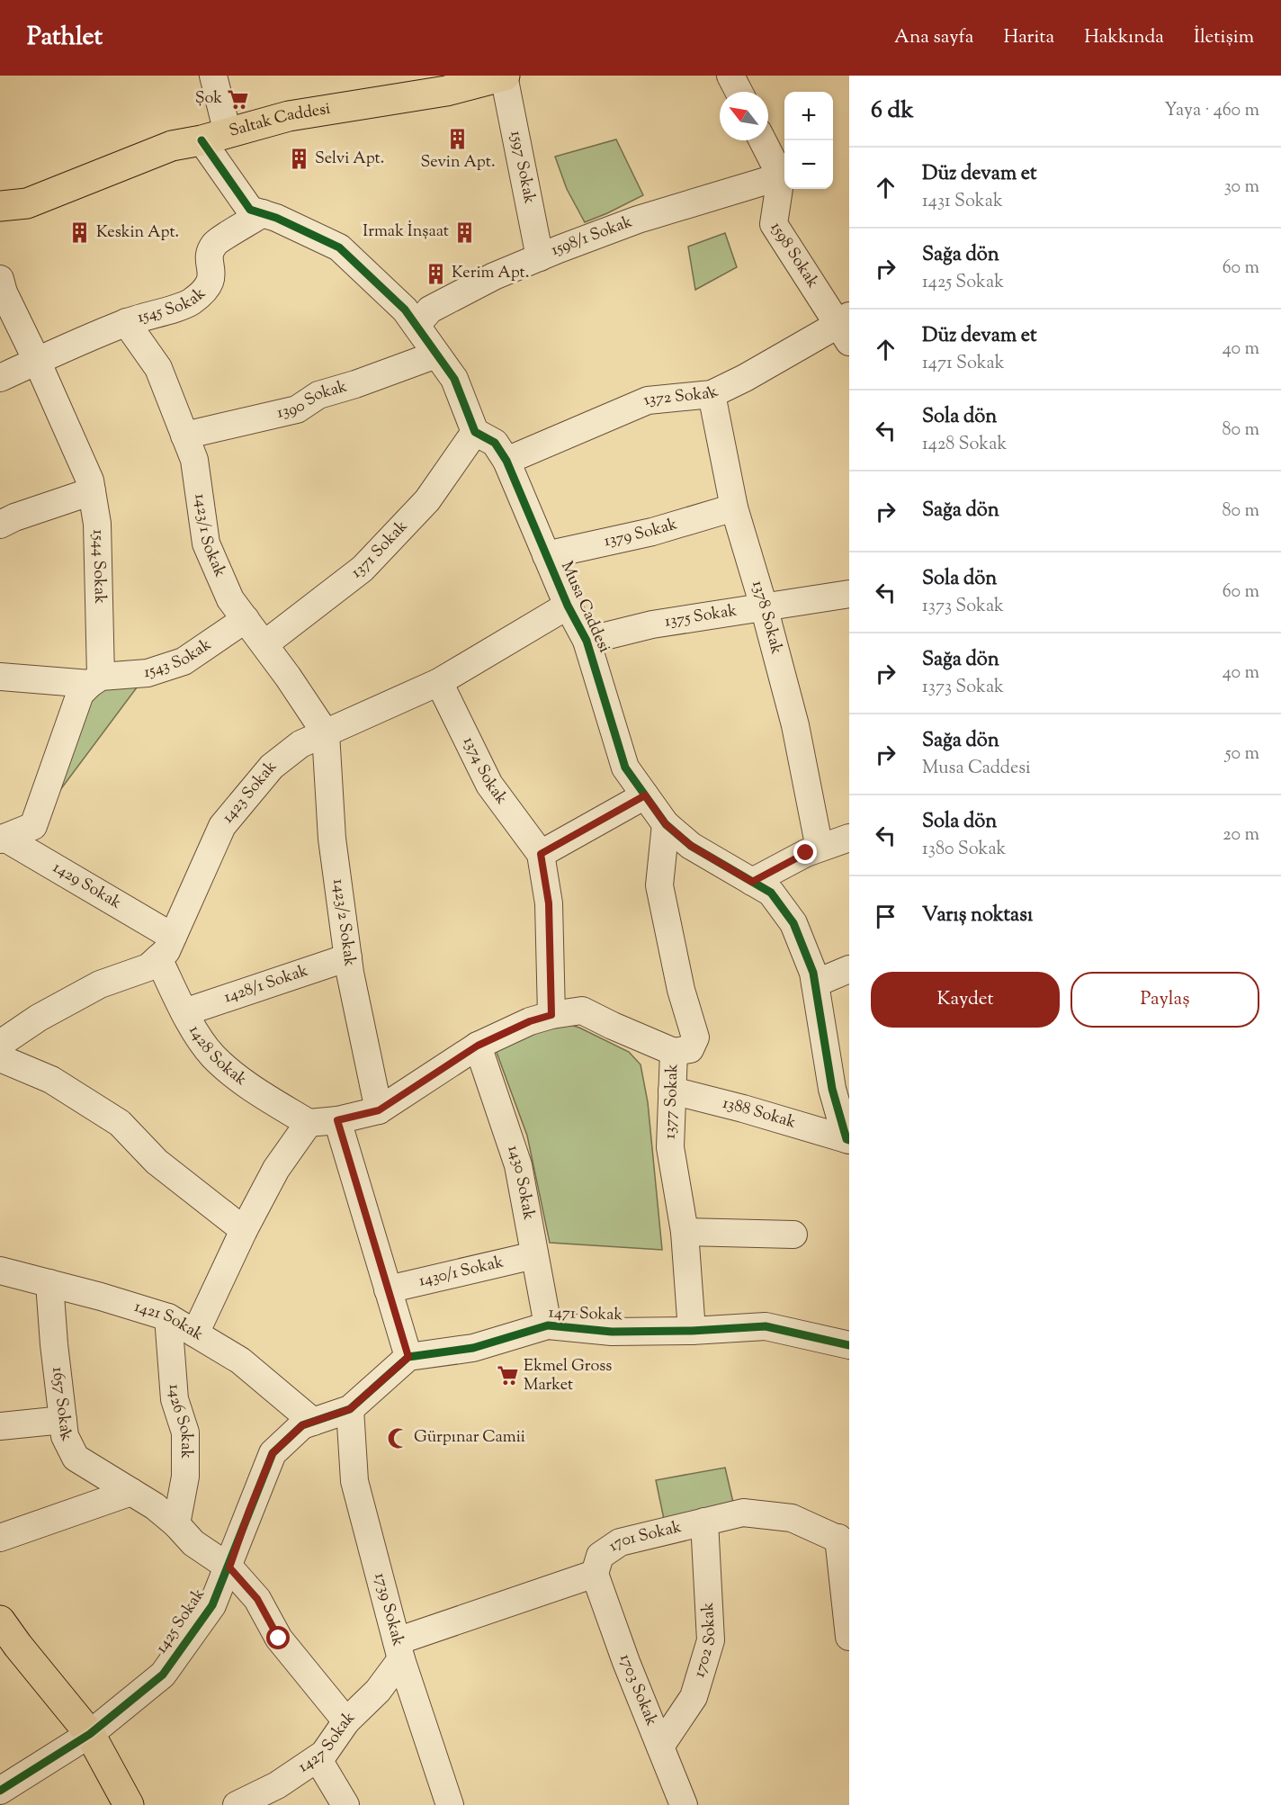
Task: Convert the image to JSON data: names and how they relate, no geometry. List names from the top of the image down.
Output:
{
  "streets": {
    "main road": ["Saltak Caddesi"],
    "street": [
      "1597 Sokak",
      "1598/1 Sokak",
      "1598 Sokak",
      "1545 Sokak",
      "1372 Sokak",
      "1390 Sokak",
      "1379 Sokak",
      "1423/1 Sokak",
      "1371 Sokak",
      "1544 Sokak",
      "Musa Caddesi",
      "1375 Sokak",
      "1378 Sokak",
      "1543 Sokak",
      "1374 Sokak",
      "1423 Sokak",
      "1429 Sokak",
      "1423/2 Sokak",
      "1428/1 Sokak",
      "1428 Sokak",
      "1377 Sokak",
      "1388 Sokak",
      "1430 Sokak",
      "1430/1 Sokak",
      "1471 Sokak",
      "1421 Sokak",
      "1657 Sokak",
      "1426 Sokak",
      "1701 Sokak",
      "1739 Sokak",
      "1425 Sokak",
      "1702 Sokak",
      "1703 Sokak",
      "1427 Sokak"
    ]
  },
  "crossings": [
    ["Saltak Caddesi", "1597 Sokak"],
    ["1597 Sokak", "1598/1 Sokak"],
    ["1598/1 Sokak", "1598 Sokak"],
    ["1598 Sokak", "1372 Sokak"],
    ["1545 Sokak", "1423/1 Sokak"],
    ["1545 Sokak", "1544 Sokak"],
    ["1372 Sokak", "Musa Caddesi"],
    ["1372 Sokak", "1378 Sokak"],
    ["1390 Sokak", "1423/1 Sokak"],
    ["1379 Sokak", "Musa Caddesi"],
    ["1379 Sokak", "1378 Sokak"],
    ["1423/1 Sokak", "1371 Sokak"],
    ["1423/1 Sokak", "1543 Sokak"],
    ["1423/1 Sokak", "1423 Sokak"],
    ["1423/1 Sokak", "1423/2 Sokak"],
    ["1371 Sokak", "Musa Caddesi"],
    ["1544 Sokak", "1543 Sokak"],
    ["Musa Caddesi", "1375 Sokak"],
    ["Musa Caddesi", "1423 Sokak"],
    ["Musa Caddesi", "1377 Sokak"],
    ["Musa Caddesi", "1388 Sokak"],
    ["1375 Sokak", "1378 Sokak"],
    ["1374 Sokak", "1423 Sokak"],
    ["1423 Sokak", "1429 Sokak"],
    ["1423 Sokak", "1423/2 Sokak"],
    ["1423 Sokak", "1428 Sokak"],
    ["1429 Sokak", "1428 Sokak"],
    ["1423/2 Sokak", "1428/1 Sokak"],
    ["1428/1 Sokak", "1428 Sokak"],
    ["1377 Sokak", "1388 Sokak"],
    ["1377 Sokak", "1471 Sokak"],
    ["1430 Sokak", "1430/1 Sokak"],
    ["1430 Sokak", "1471 Sokak"],
    ["1421 Sokak", "1657 Sokak"],
    ["1421 Sokak", "1426 Sokak"],
    ["1421 Sokak", "1425 Sokak"],
    ["1657 Sokak", "1426 Sokak"],
    ["1657 Sokak", "1425 Sokak"],
    ["1657 Sokak", "1427 Sokak"],
    ["1701 Sokak", "1739 Sokak"],
    ["1701 Sokak", "1702 Sokak"],
    ["1701 Sokak", "1703 Sokak"],
    ["1701 Sokak", "1427 Sokak"],
    ["1739 Sokak", "1427 Sokak"],
    ["1702 Sokak", "1703 Sokak"]
  ],
  "places": {
    "supermarket": ["Şok", "Ekmel Gross Market"],
    "building": [
      "Sevin Apt.",
      "Selvi Apt.",
      "Irmak İnşaat",
      "Keskin Apt.",
      "Kerim Apt."
    ],
    "mosque": ["Gürpınar Camii"]
  },
  "north": "top left",
  "page": {
    "header": "Pathlet",
    "nav": [
      "Ana sayfa",
      "Harita",
      "Hakkında",
      "İletişim"
    ],
    "heading": ["6 dk", "Yaya · 460 m"],
    "map_buttons": ["+", "−"],
    "list": [
      ["Düz devam et", "1431 Sokak", "30 m"],
      ["Sağa dön", "1425 Sokak", "60 m"],
      ["Düz devam et", "1471 Sokak", "40 m"],
      ["Sola dön", "1428 Sokak", "80 m"],
      ["Sağa dön", "80 m"],
      ["Sola dön", "1373 Sokak", "60 m"],
      ["Sağa dön", "1373 Sokak", "40 m"],
      ["Sağa dön", "Musa Caddesi", "50 m"],
      ["Sola dön", "1380 Sokak", "20 m"],
      "Varış noktası"
    ],
    "buttons": ["Kaydet", "Paylaş"]
  }
}
